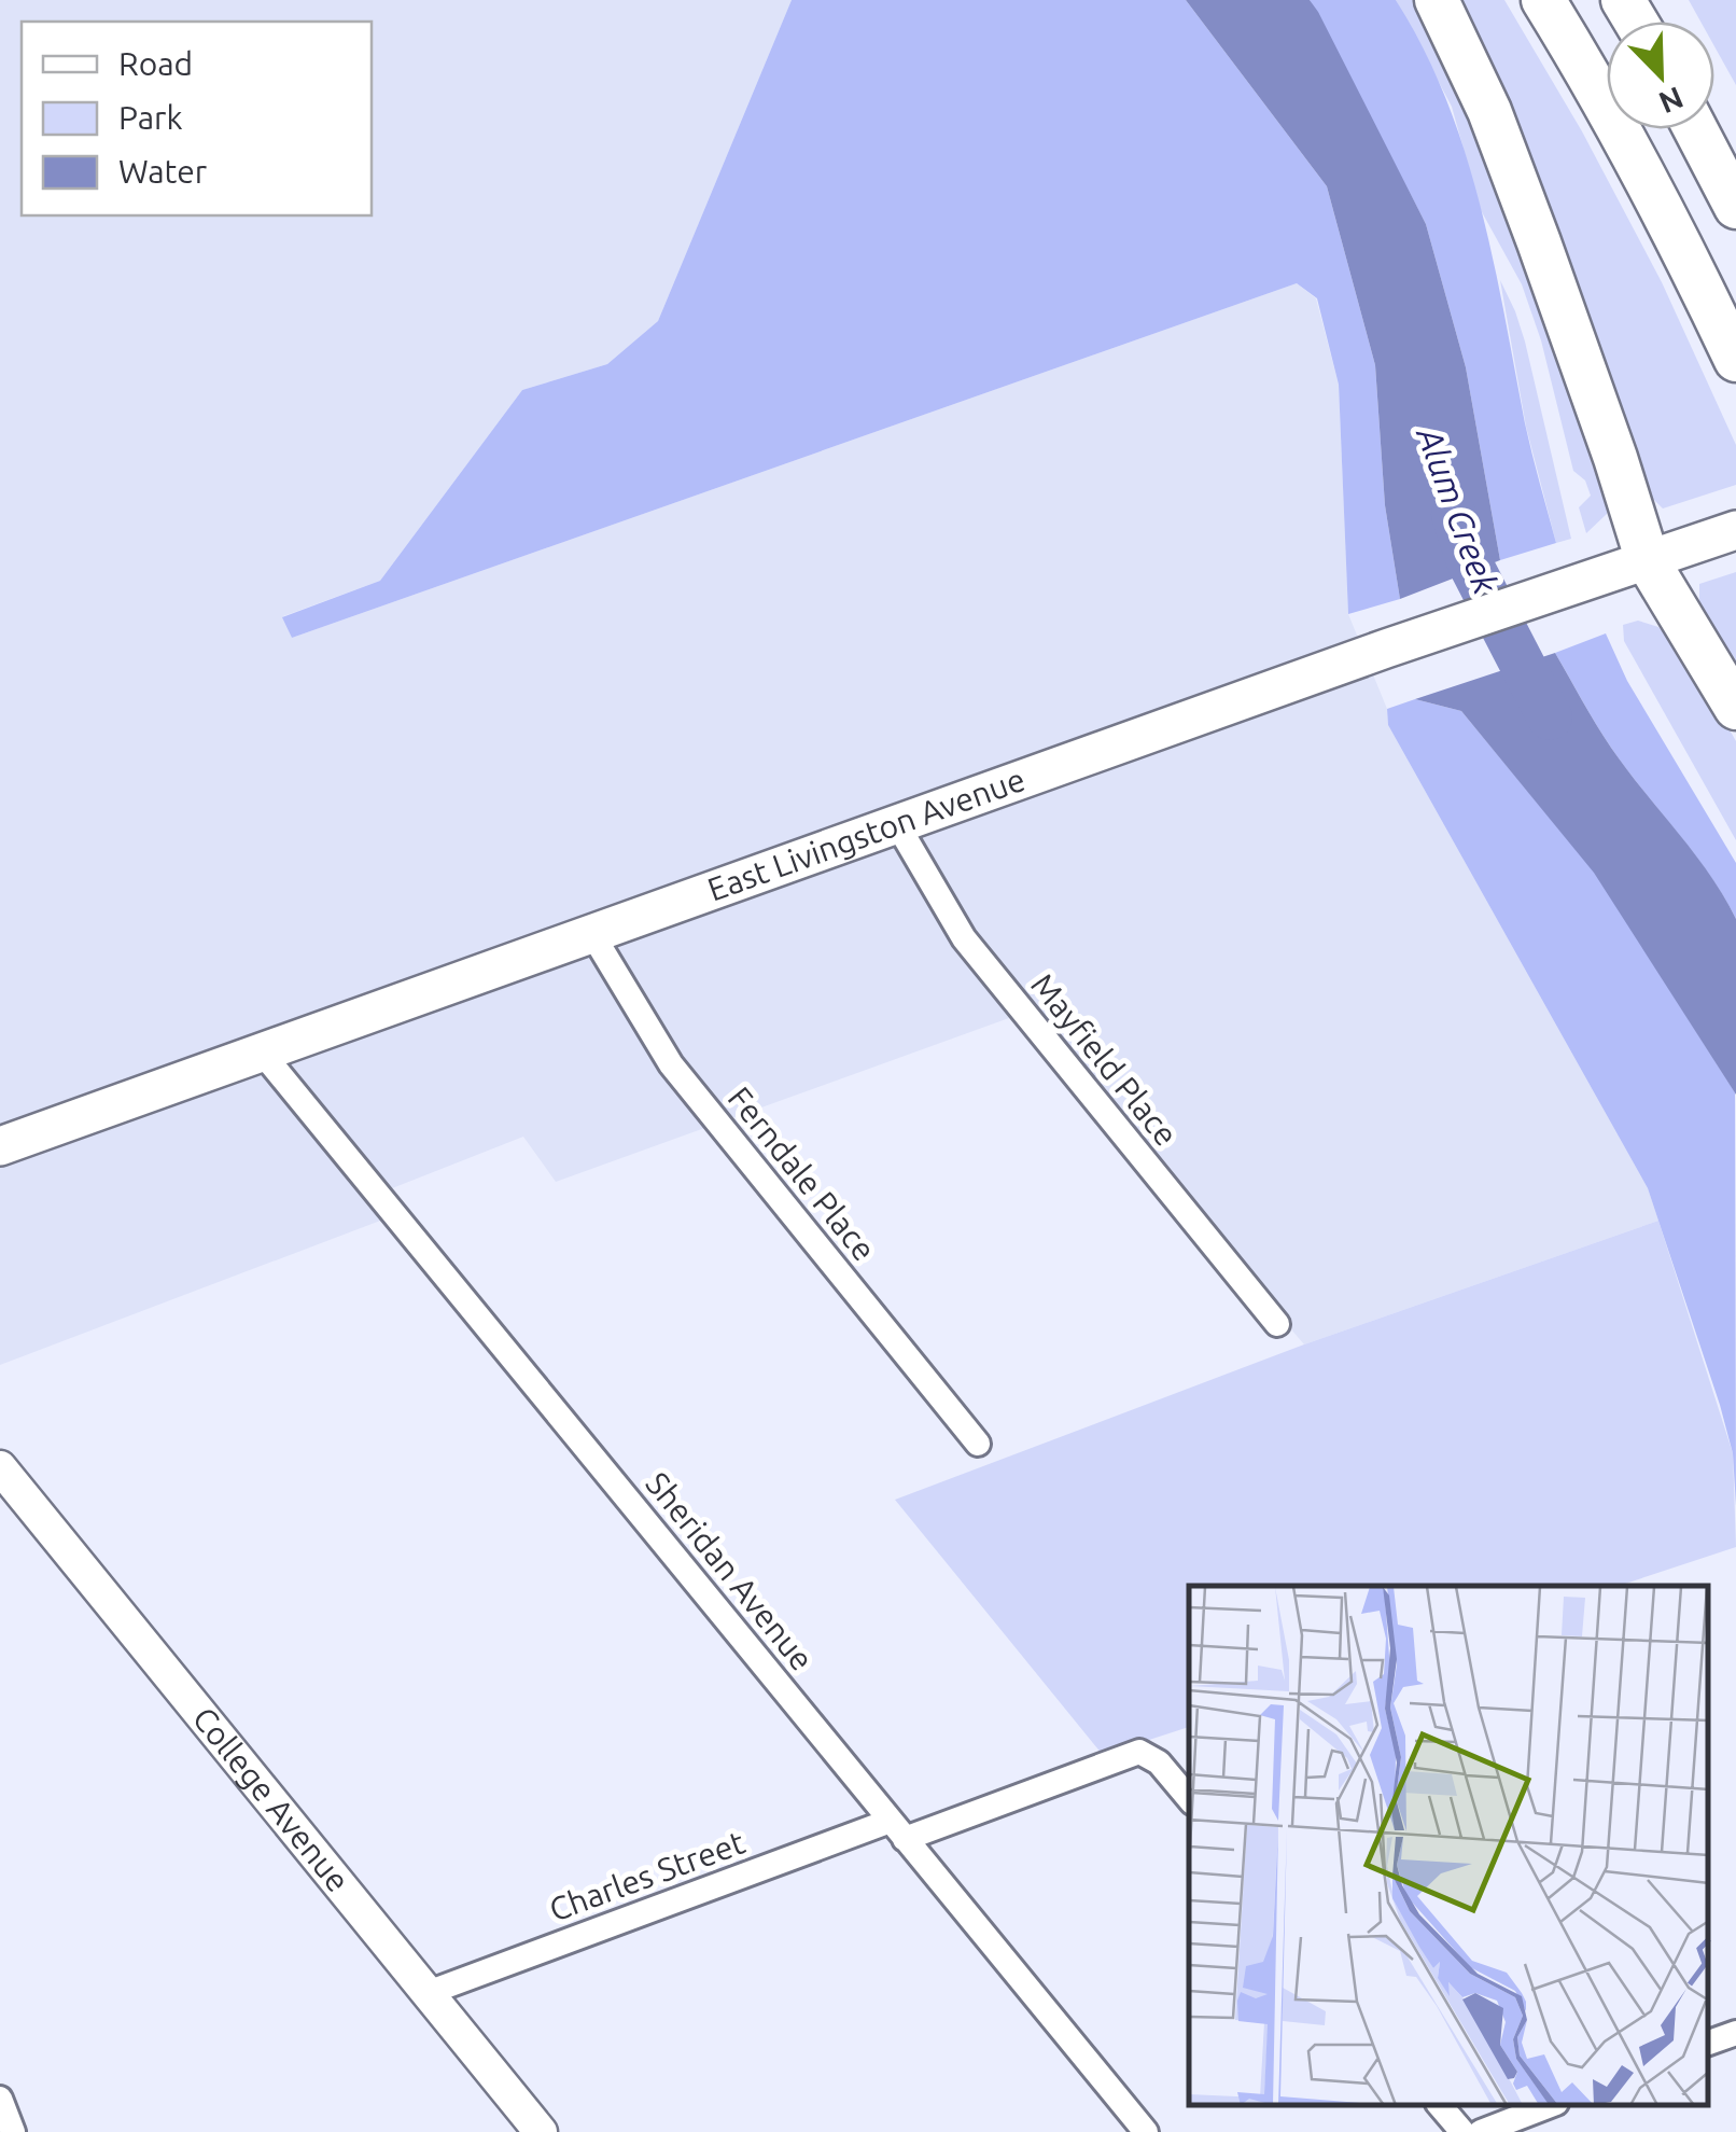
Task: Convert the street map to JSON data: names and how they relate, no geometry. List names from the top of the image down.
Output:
{
  "streets": {
    "main road": ["East Livingston Avenue", "College Avenue"],
    "street": [
      "Mayfield Place",
      "Ferndale Place",
      "Sheridan Avenue",
      "Charles Street"
    ]
  },
  "crossings": [
    ["East Livingston Avenue", "Mayfield Place"],
    ["East Livingston Avenue", "Ferndale Place"],
    ["East Livingston Avenue", "Sheridan Avenue"],
    ["Sheridan Avenue", "Charles Street"],
    ["College Avenue", "Charles Street"]
  ],
  "water": ["Alum Creek"],
  "legend": ["Road", "Park", "Water"],
  "north": "bottom right"
}
